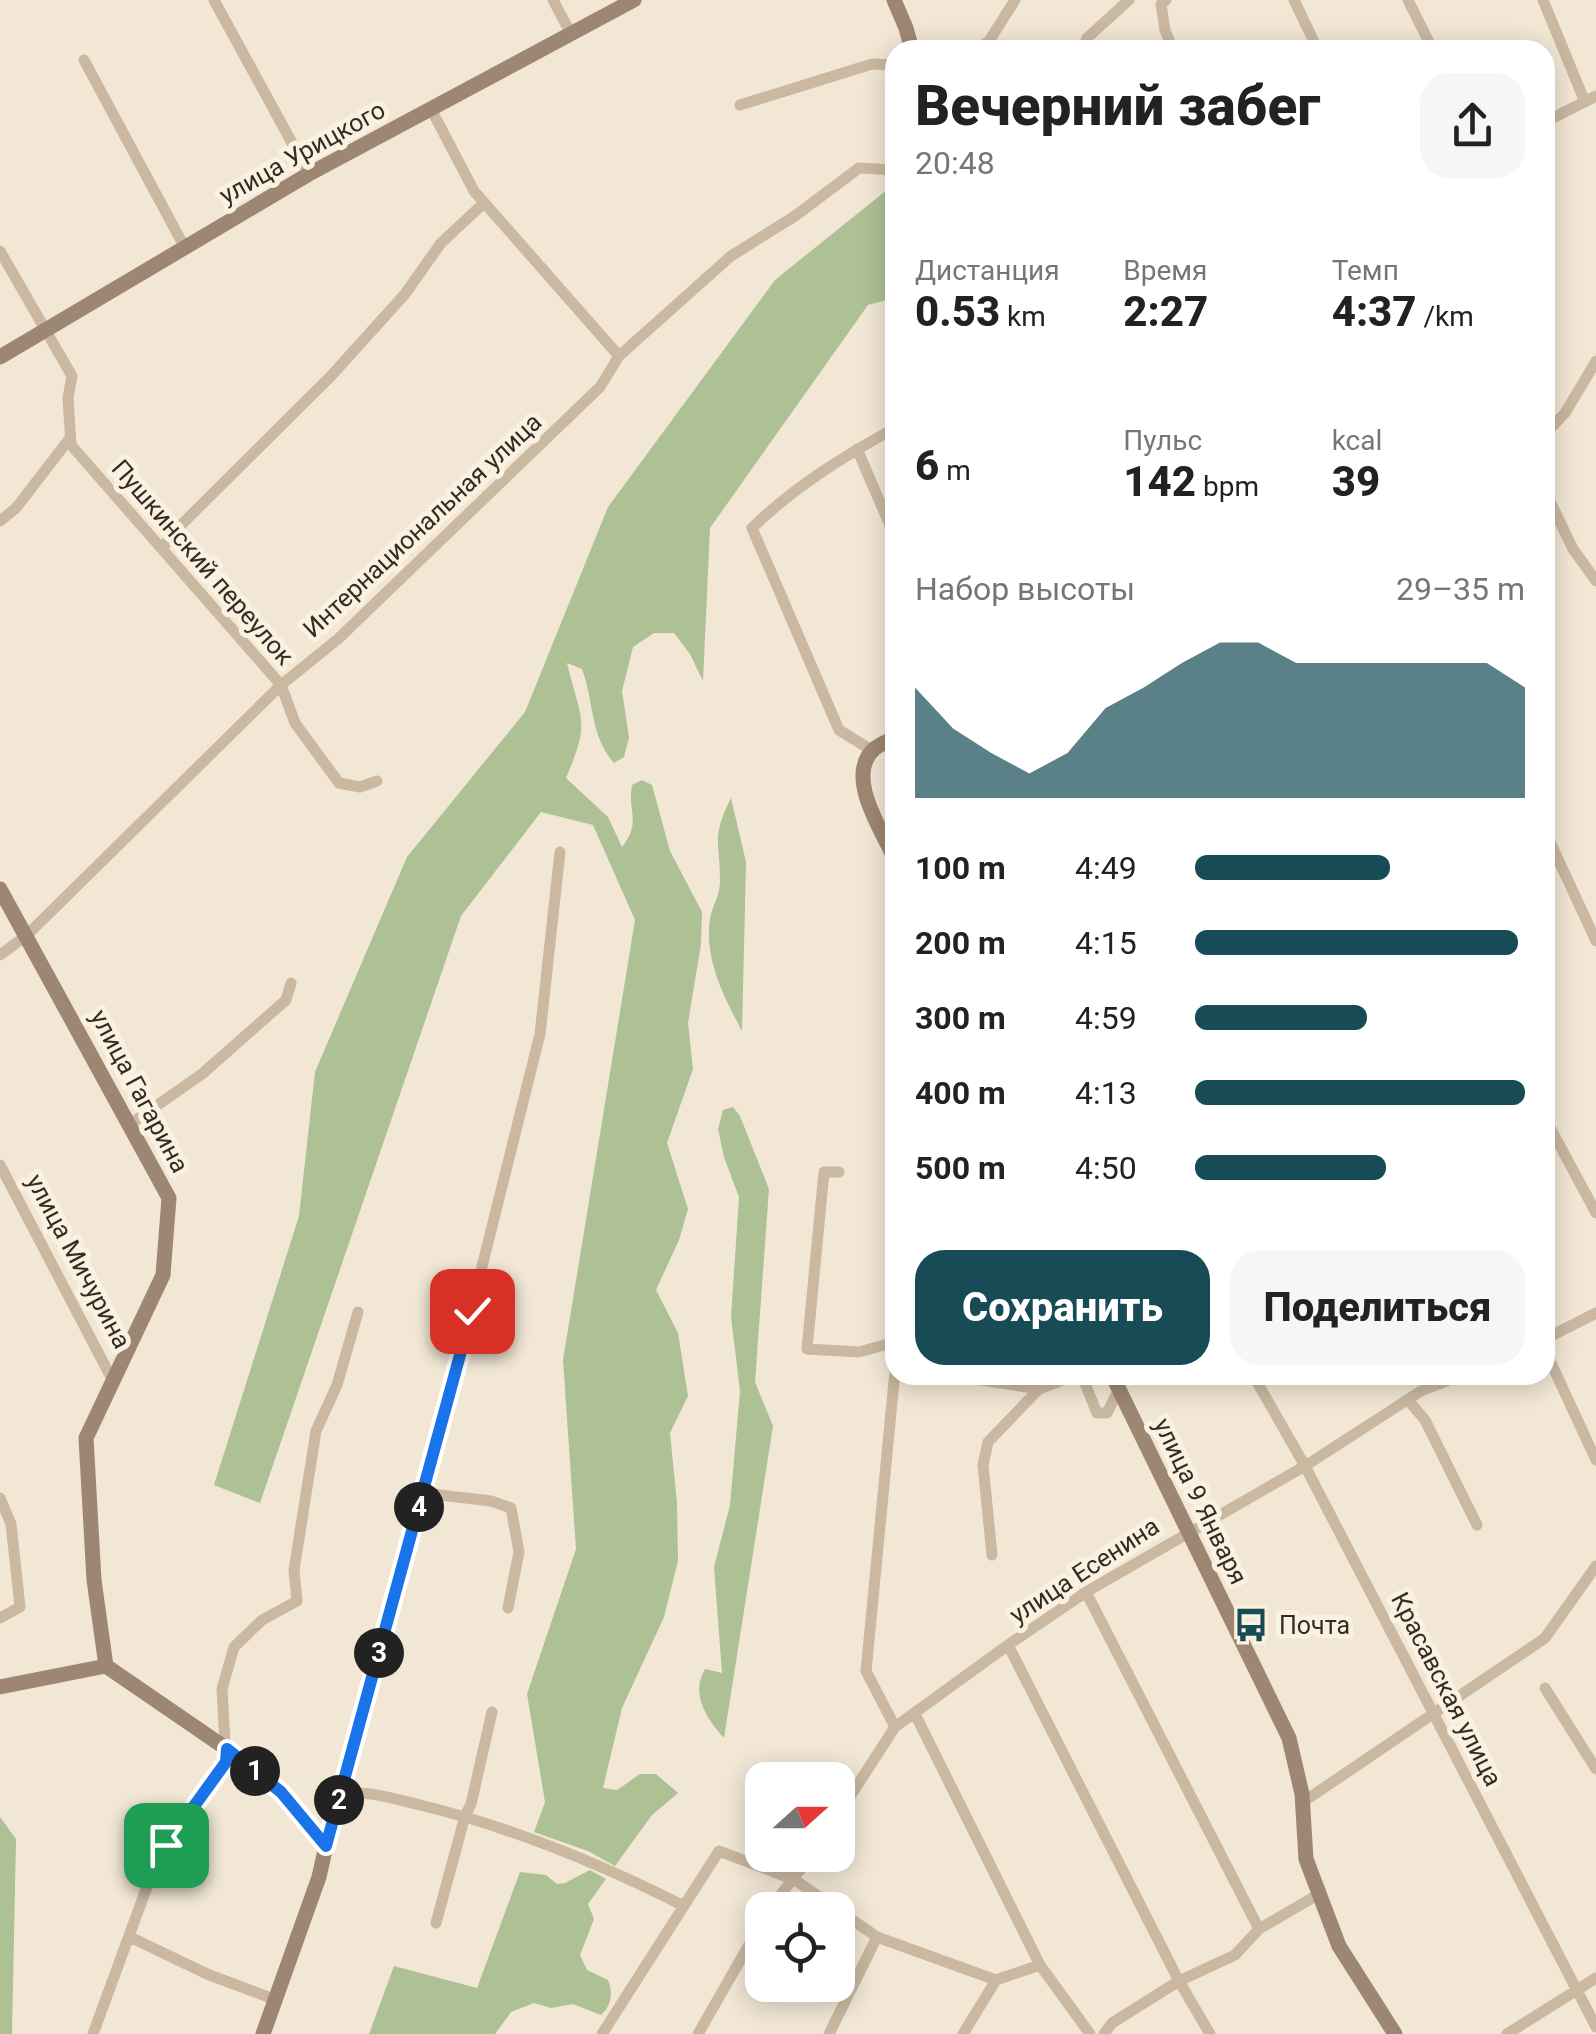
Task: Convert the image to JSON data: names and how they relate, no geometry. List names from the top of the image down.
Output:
{
  "streets": {
    "street": [
      "улица Урицкого",
      "Интернациональная улица",
      "Пушкинский переулок",
      "улица Гагарина",
      "улица Мичурина",
      "улица 9 Января",
      "улица Есенина",
      "Красавская улица"
    ]
  },
  "crossings": [
    ["Интернациональная улица", "Пушкинский переулок"],
    ["Интернациональная улица", "улица Гагарина"],
    ["улица Гагарина", "улица Мичурина"],
    ["улица 9 Января", "улица Есенина"],
    ["улица Есенина", "Красавская улица"]
  ],
  "places": {
    "bus stop": ["Почта"]
  },
  "north": "right",
  "page": {
    "heading": ["Вечерний забег", "20:48"],
    "stats": [
      ["Дистанция", "0.53 km"],
      ["Время", "2:27"],
      ["Темп", "4:37 /km"],
      ["6 m"],
      ["Пульс", "142 bpm"],
      ["kcal", "39"]
    ],
    "chart": ["Набор высоты", "29–35 m"],
    "list": [
      {
        "name": "100 m",
        "note": "4:49"
      },
      {
        "name": "200 m",
        "note": "4:15"
      },
      {
        "name": "300 m",
        "note": "4:59"
      },
      {
        "name": "400 m",
        "note": "4:13"
      },
      {
        "name": "500 m",
        "note": "4:50"
      }
    ],
    "buttons": ["Сохранить", "Поделиться"],
    "pins": [
      "4",
      "3",
      "1",
      "2"
    ]
  }
}
